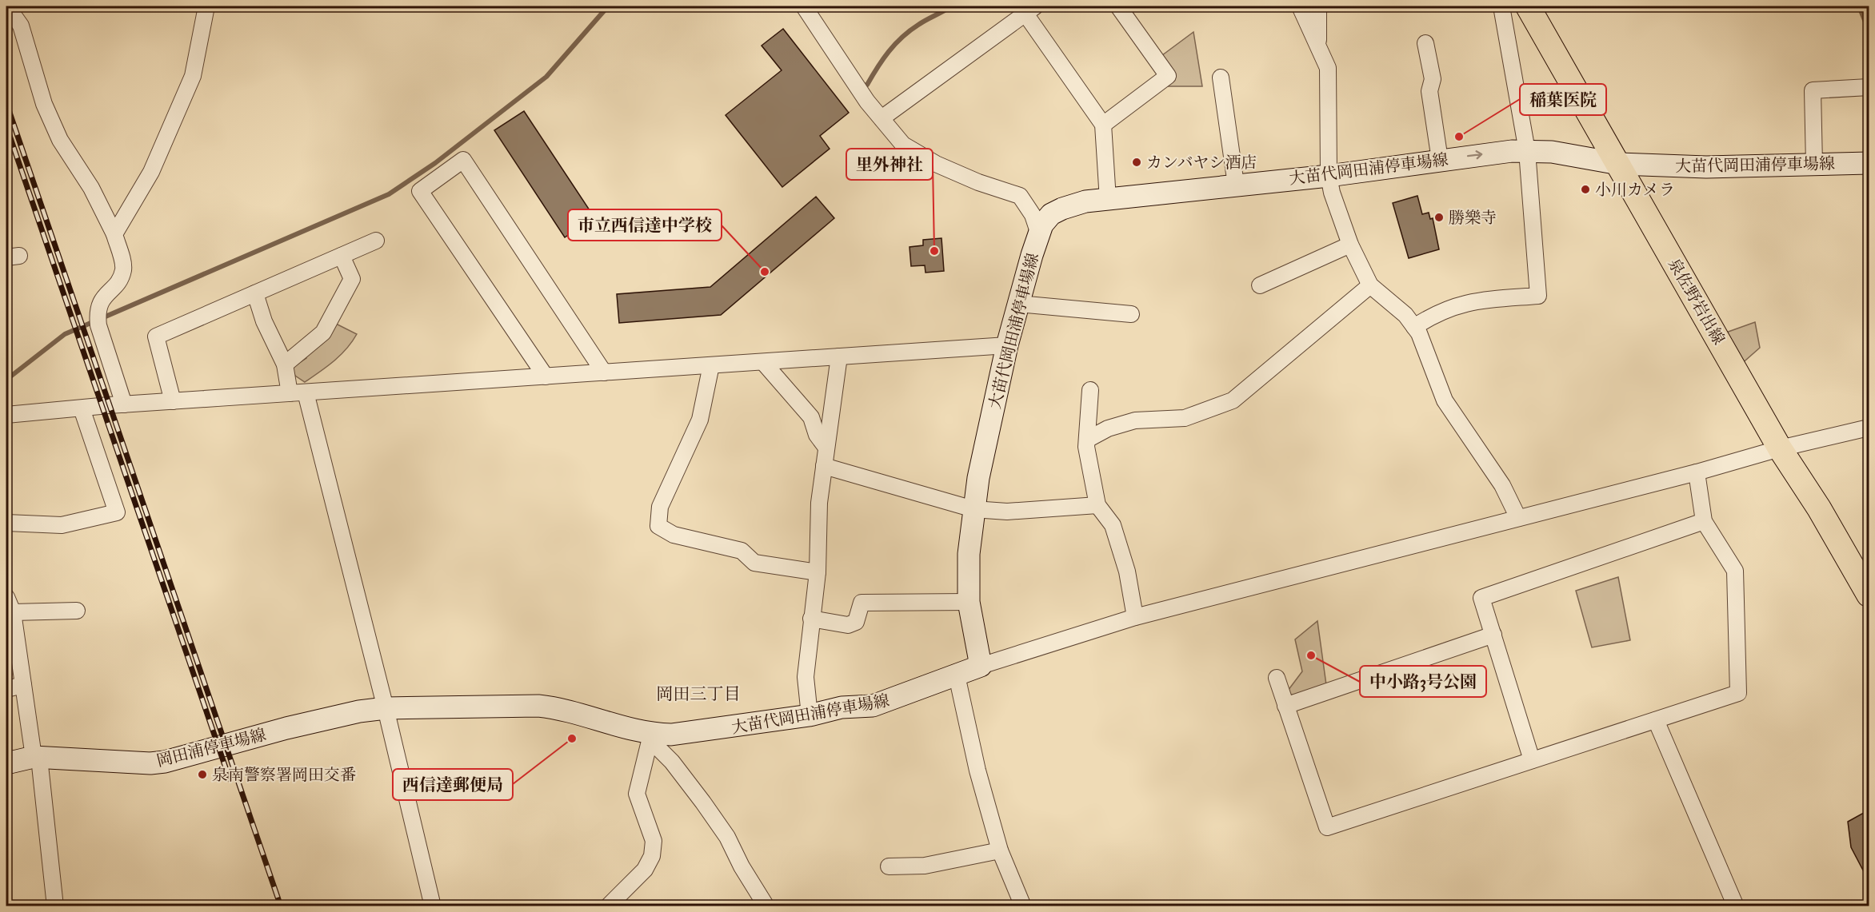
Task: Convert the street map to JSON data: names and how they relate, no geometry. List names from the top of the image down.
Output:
{
  "streets": {
    "main road": ["大苗代岡田浦停車場線", "泉佐野岩出線", "岡田浦停車場線"]
  },
  "crossings": [
    ["大苗代岡田浦停車場線", "泉佐野岩出線"],
    ["大苗代岡田浦停車場線", "岡田浦停車場線"]
  ],
  "districts": ["岡田三丁目"],
  "places": [
    "稲葉医院",
    "カンバヤシ酒店",
    "小川カメラ",
    "勝樂寺",
    "里外神社",
    "市立西信達中学校",
    "中小路3号公園",
    "西信達郵便局",
    "泉南警察署岡田交番"
  ]
}
